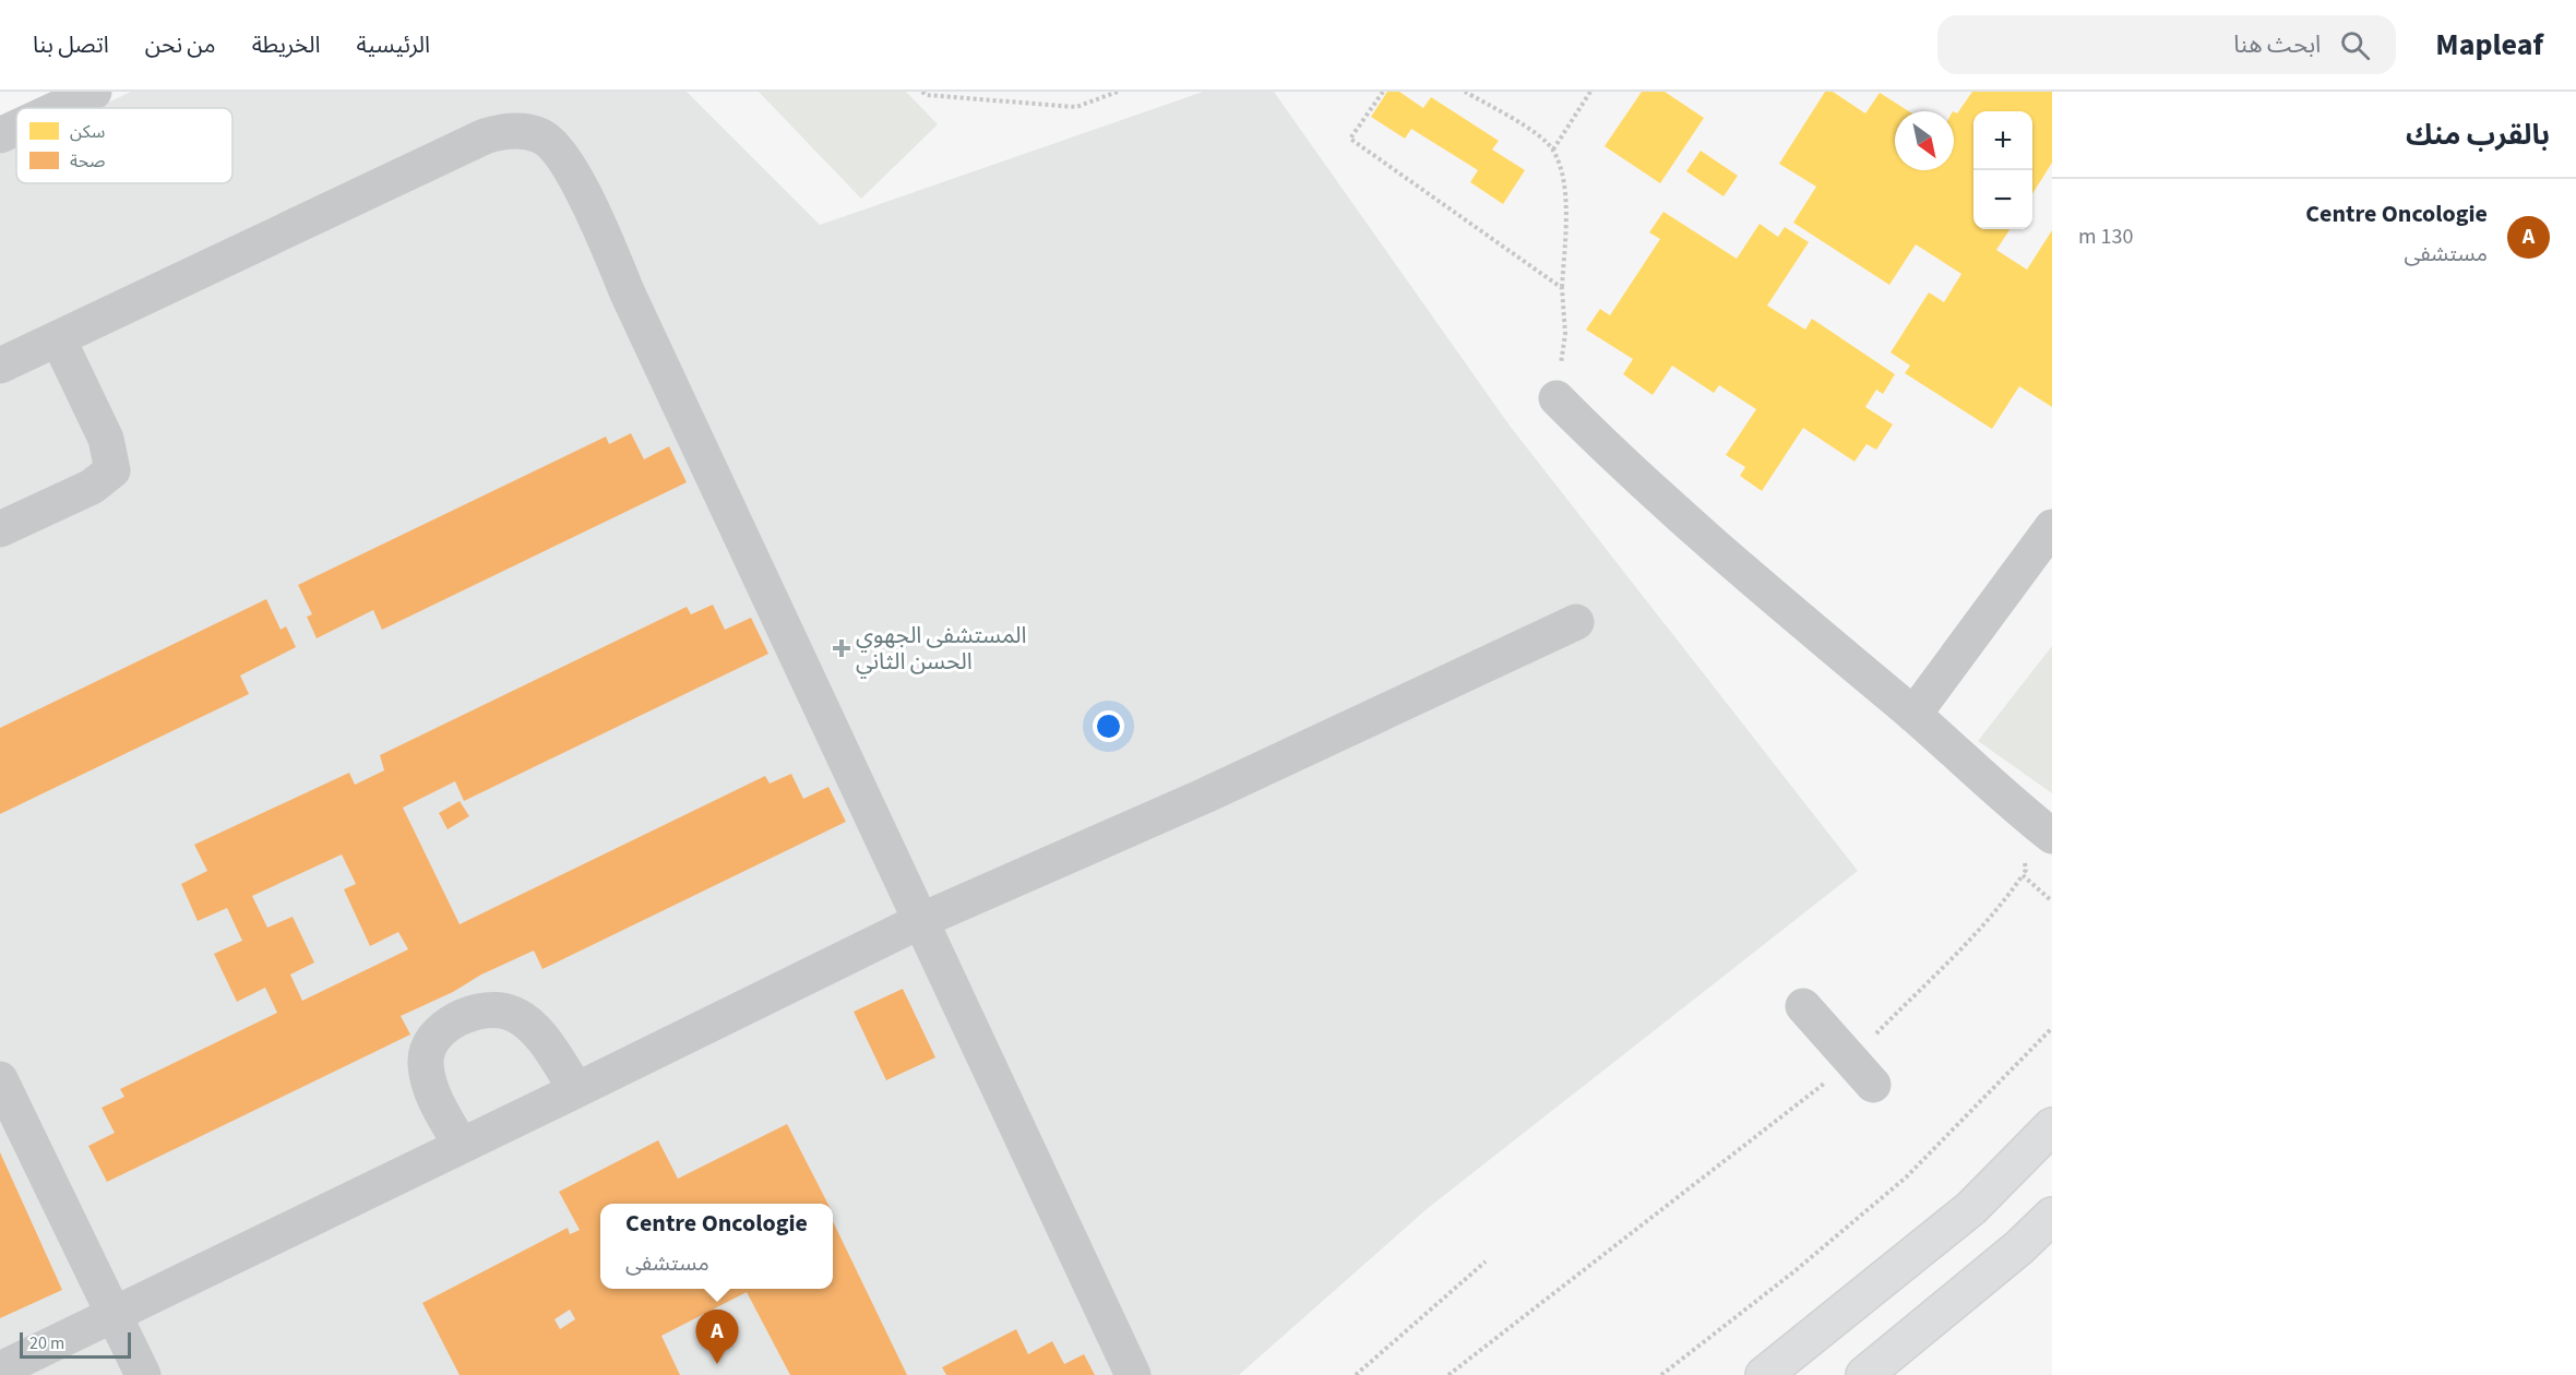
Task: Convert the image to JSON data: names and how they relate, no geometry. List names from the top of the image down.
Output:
{
  "places": {
    "health": ["المستشفى الجهوي الحسن الثاني"]
  },
  "legend": ["سكن", "صحة"],
  "scale_bar": "20 m",
  "north": "bottom right",
  "page": {
    "header": "Mapleaf",
    "search": "ابحث هنا",
    "nav": [
      "الرئيسية",
      "الخريطة",
      "من نحن",
      "اتصل بنا"
    ],
    "heading": "بالقرب منك",
    "map_buttons": ["+", "−"],
    "list": [
      {
        "mark": "A",
        "name": "Centre Oncologie",
        "note": "مستشفى",
        "value": "130 m"
      }
    ],
    "popup": ["Centre Oncologie", "مستشفى"],
    "pins": "A",
    "scale": "20 m"
  }
}
